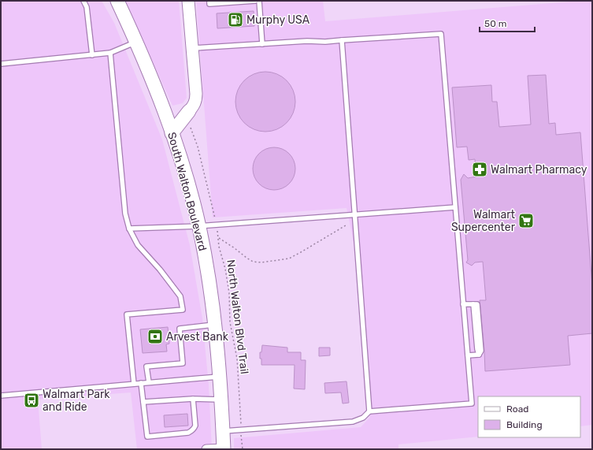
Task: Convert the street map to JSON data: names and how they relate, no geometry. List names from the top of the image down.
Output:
{
  "streets": {
    "main road": ["South Walton Boulevard"],
    "path": ["North Walton Blvd Trail"]
  },
  "places": {
    "fuel station": ["Murphy USA"],
    "pharmacy": ["Walmart Pharmacy"],
    "supermarket": ["Walmart Supercenter"],
    "bank": ["Arvest Bank"],
    "bus stop": ["Walmart Park and Ride"]
  },
  "legend": ["Road", "Building"],
  "scale_bar": "50 m"
}
